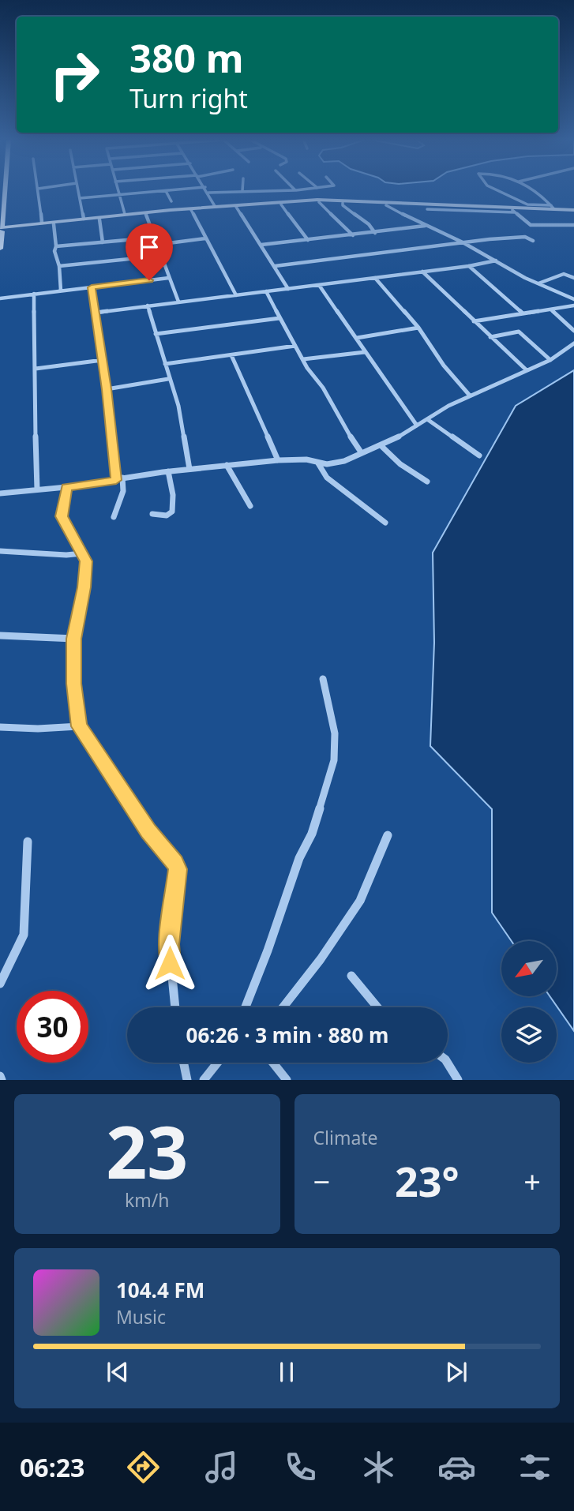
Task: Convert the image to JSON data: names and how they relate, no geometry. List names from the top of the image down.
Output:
{
  "north": "bottom left",
  "page": {
    "turn": ["380 m", "Turn right"],
    "limit": "30",
    "trip": "06:26 · 3 min · 880 m",
    "tile": [
      ["23", "km/h"],
      "Climate"
    ],
    "heat": ["−", "23°", "+"],
    "song": ["104.4 FM", "Music"],
    "tabs": "06:23"
  }
}
